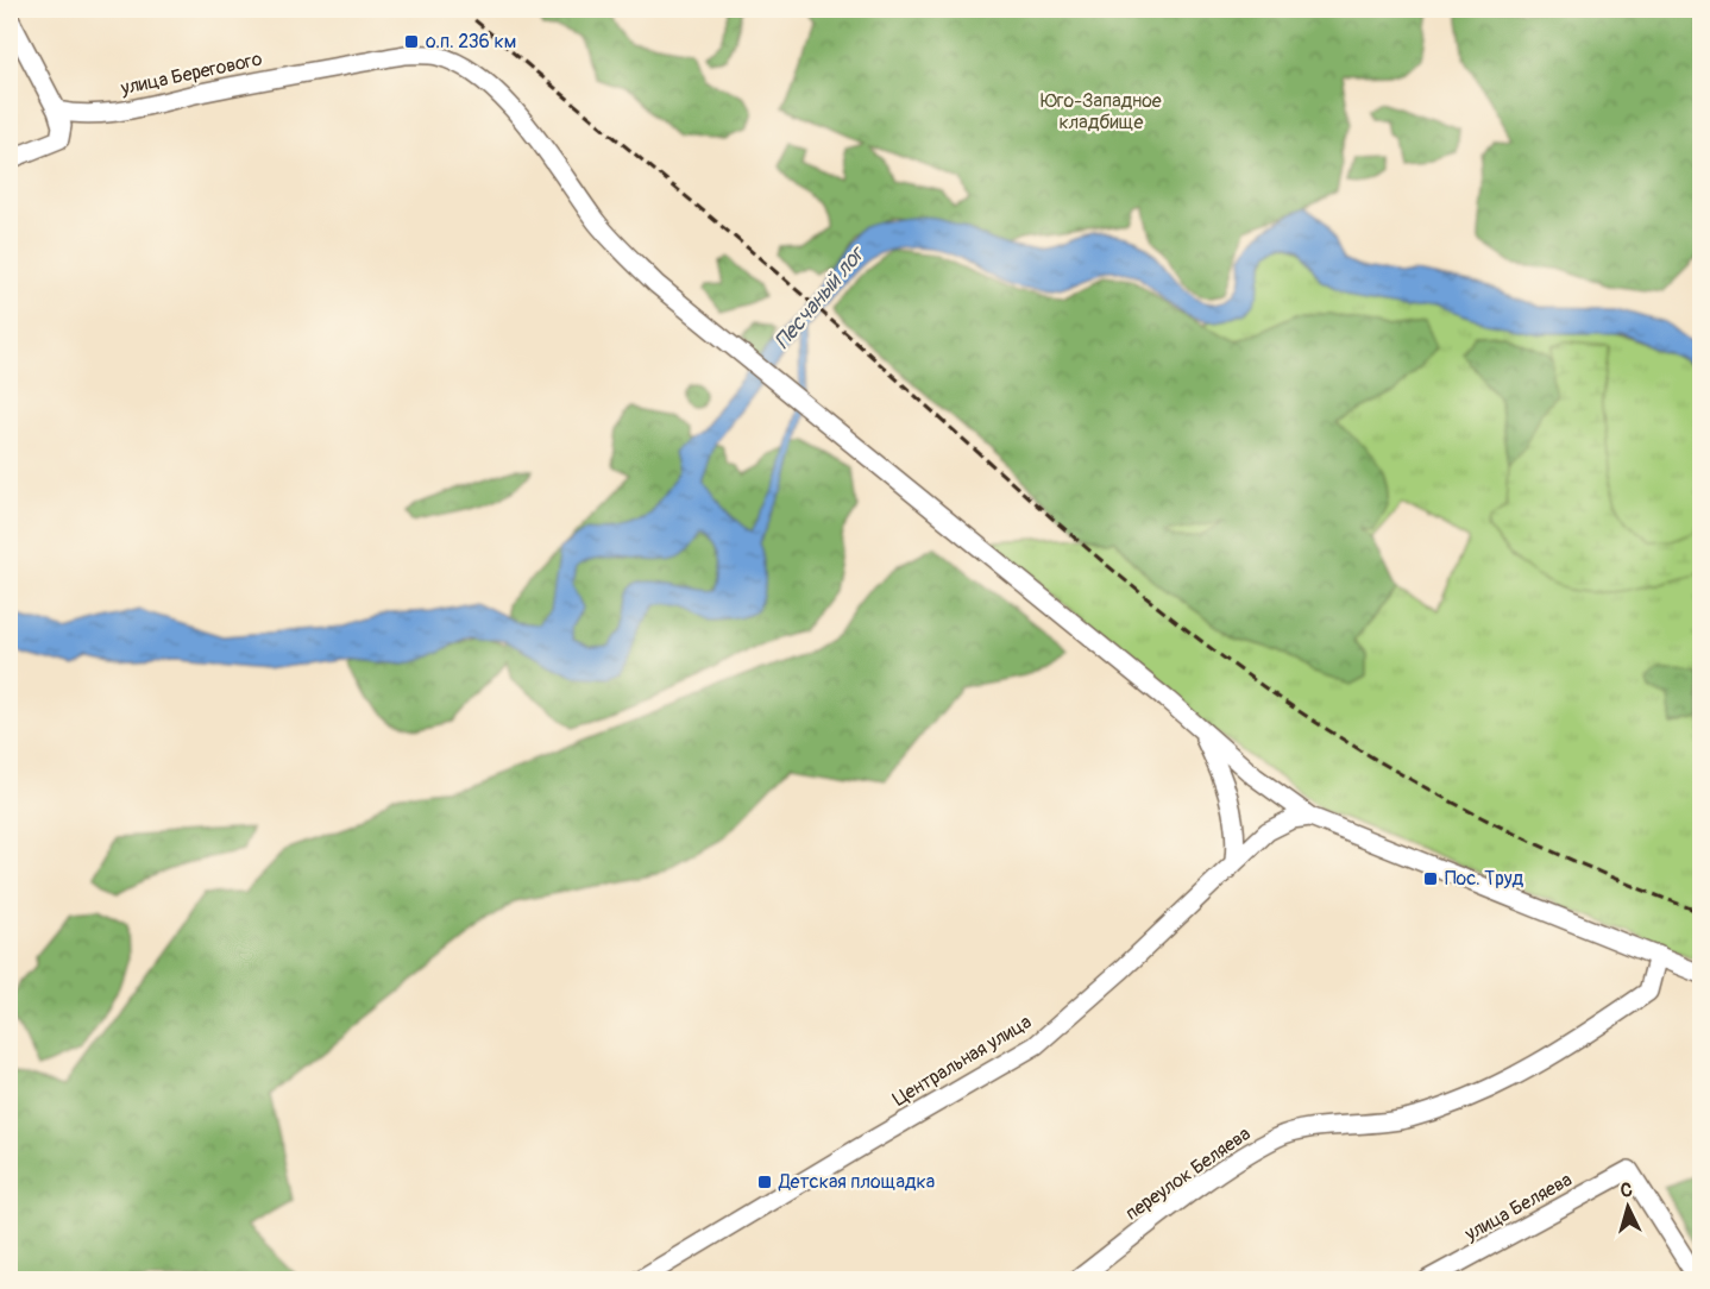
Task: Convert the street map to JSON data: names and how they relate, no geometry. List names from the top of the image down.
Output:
{
  "streets": {
    "street": [
      "улица Берегового",
      "Центральная улица",
      "переулок Беляева",
      "улица Беляева"
    ]
  },
  "water": ["Песчаный лог"],
  "parks": ["Юго-Западное кладбище"],
  "places": {
    "transit": ["о.п. 236 км", "Пос. Труд", "Детская площадка"]
  },
  "north": "top"
}
